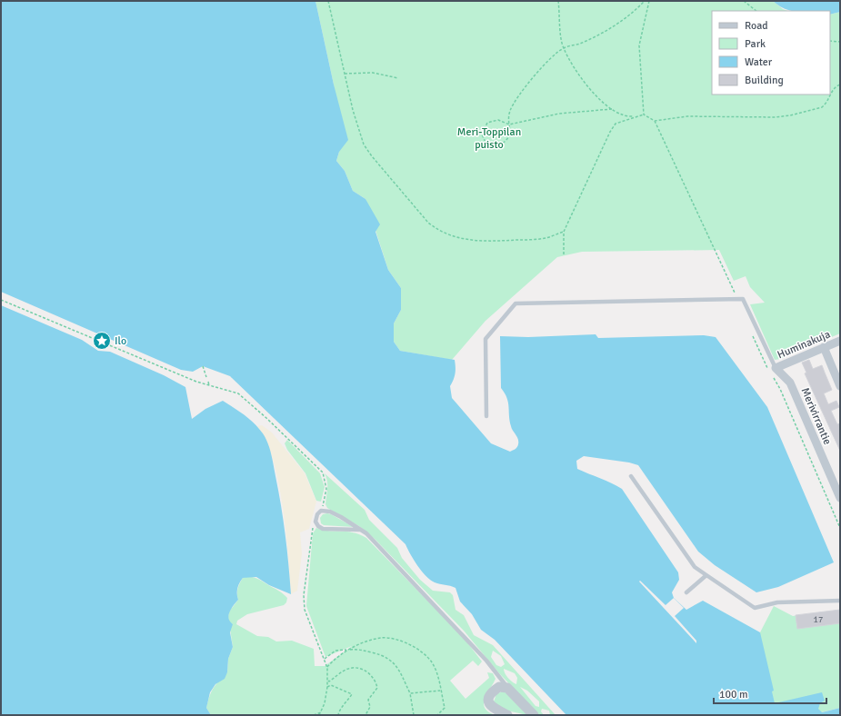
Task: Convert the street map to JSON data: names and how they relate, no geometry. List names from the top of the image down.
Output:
{
  "streets": {
    "street": ["Huminakuja", "Merivirrantie"]
  },
  "crossings": [
    ["Huminakuja", "Merivirrantie"]
  ],
  "parks": ["Meri-Toppilan puisto"],
  "places": {
    "place": ["Ilo"]
  },
  "house_numbers": ["17"],
  "legend": [
    "Road",
    "Park",
    "Water",
    "Building"
  ],
  "scale_bar": "100 m"
}
